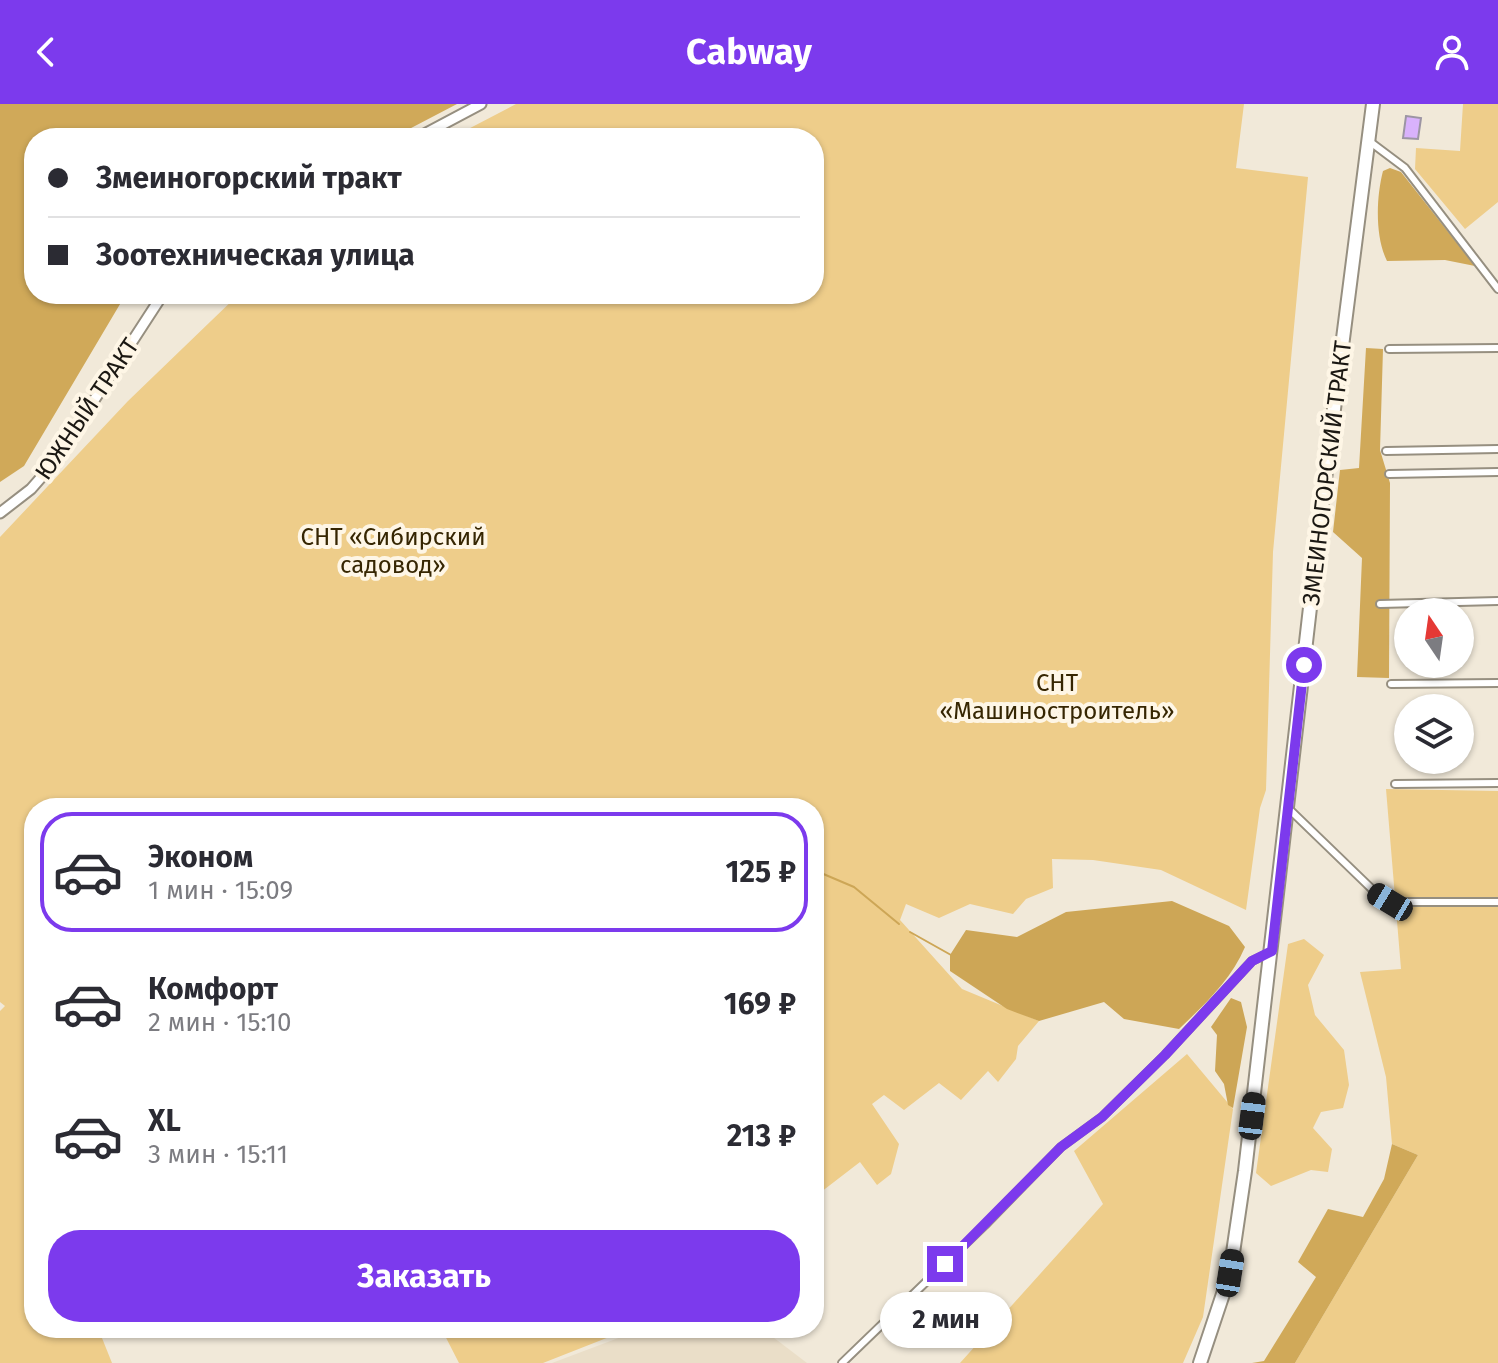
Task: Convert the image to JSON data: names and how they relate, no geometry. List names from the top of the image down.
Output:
{
  "streets": {
    "highway": ["ЗМЕИНОГОРСКИЙ ТРАКТ"],
    "main road": ["ЮЖНЫЙ ТРАКТ"]
  },
  "parks": ["СНТ «Сибирский садовод»", "СНТ «Машиностроитель»"],
  "north": "top",
  "page": {
    "header": "Cabway",
    "banner": ["Змеиногорский тракт", "Зоотехническая улица"],
    "list": [
      {
        "name": "Эконом",
        "note": "1 мин · 15:09",
        "value": "125 ₽"
      },
      {
        "name": "Комфорт",
        "note": "2 мин · 15:10",
        "value": "169 ₽"
      },
      {
        "name": "XL",
        "note": "3 мин · 15:11",
        "value": "213 ₽"
      }
    ],
    "buttons": "Заказать",
    "bubble": "2 мин"
  }
}
